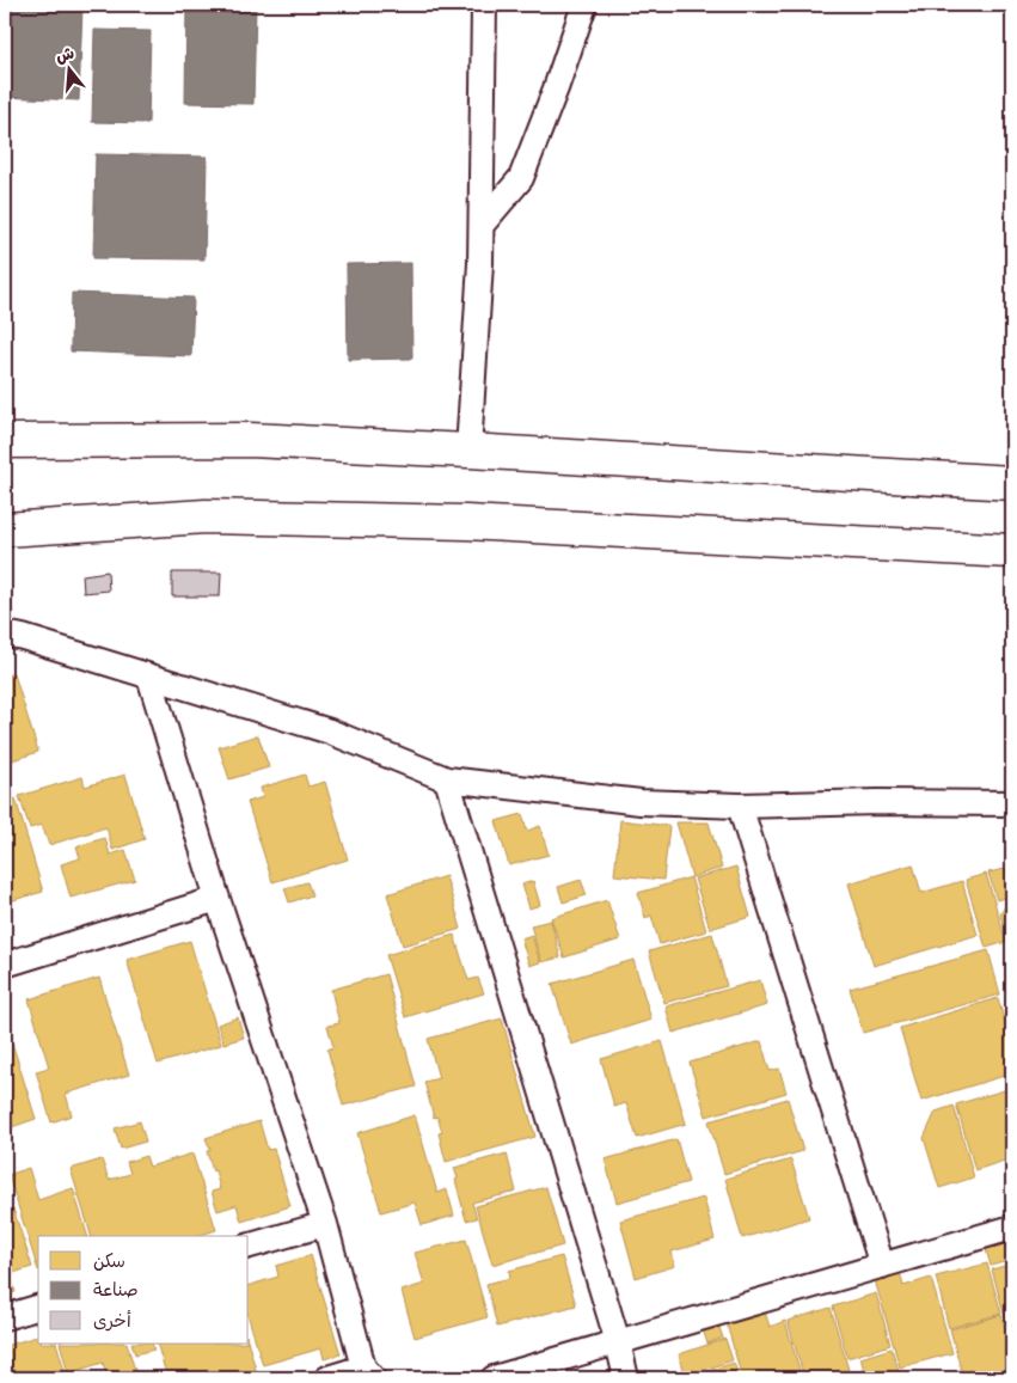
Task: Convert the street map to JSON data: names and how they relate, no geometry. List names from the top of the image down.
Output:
{
  "legend": ["سكن", "صناعة", "أخرى"],
  "north": "top"
}
